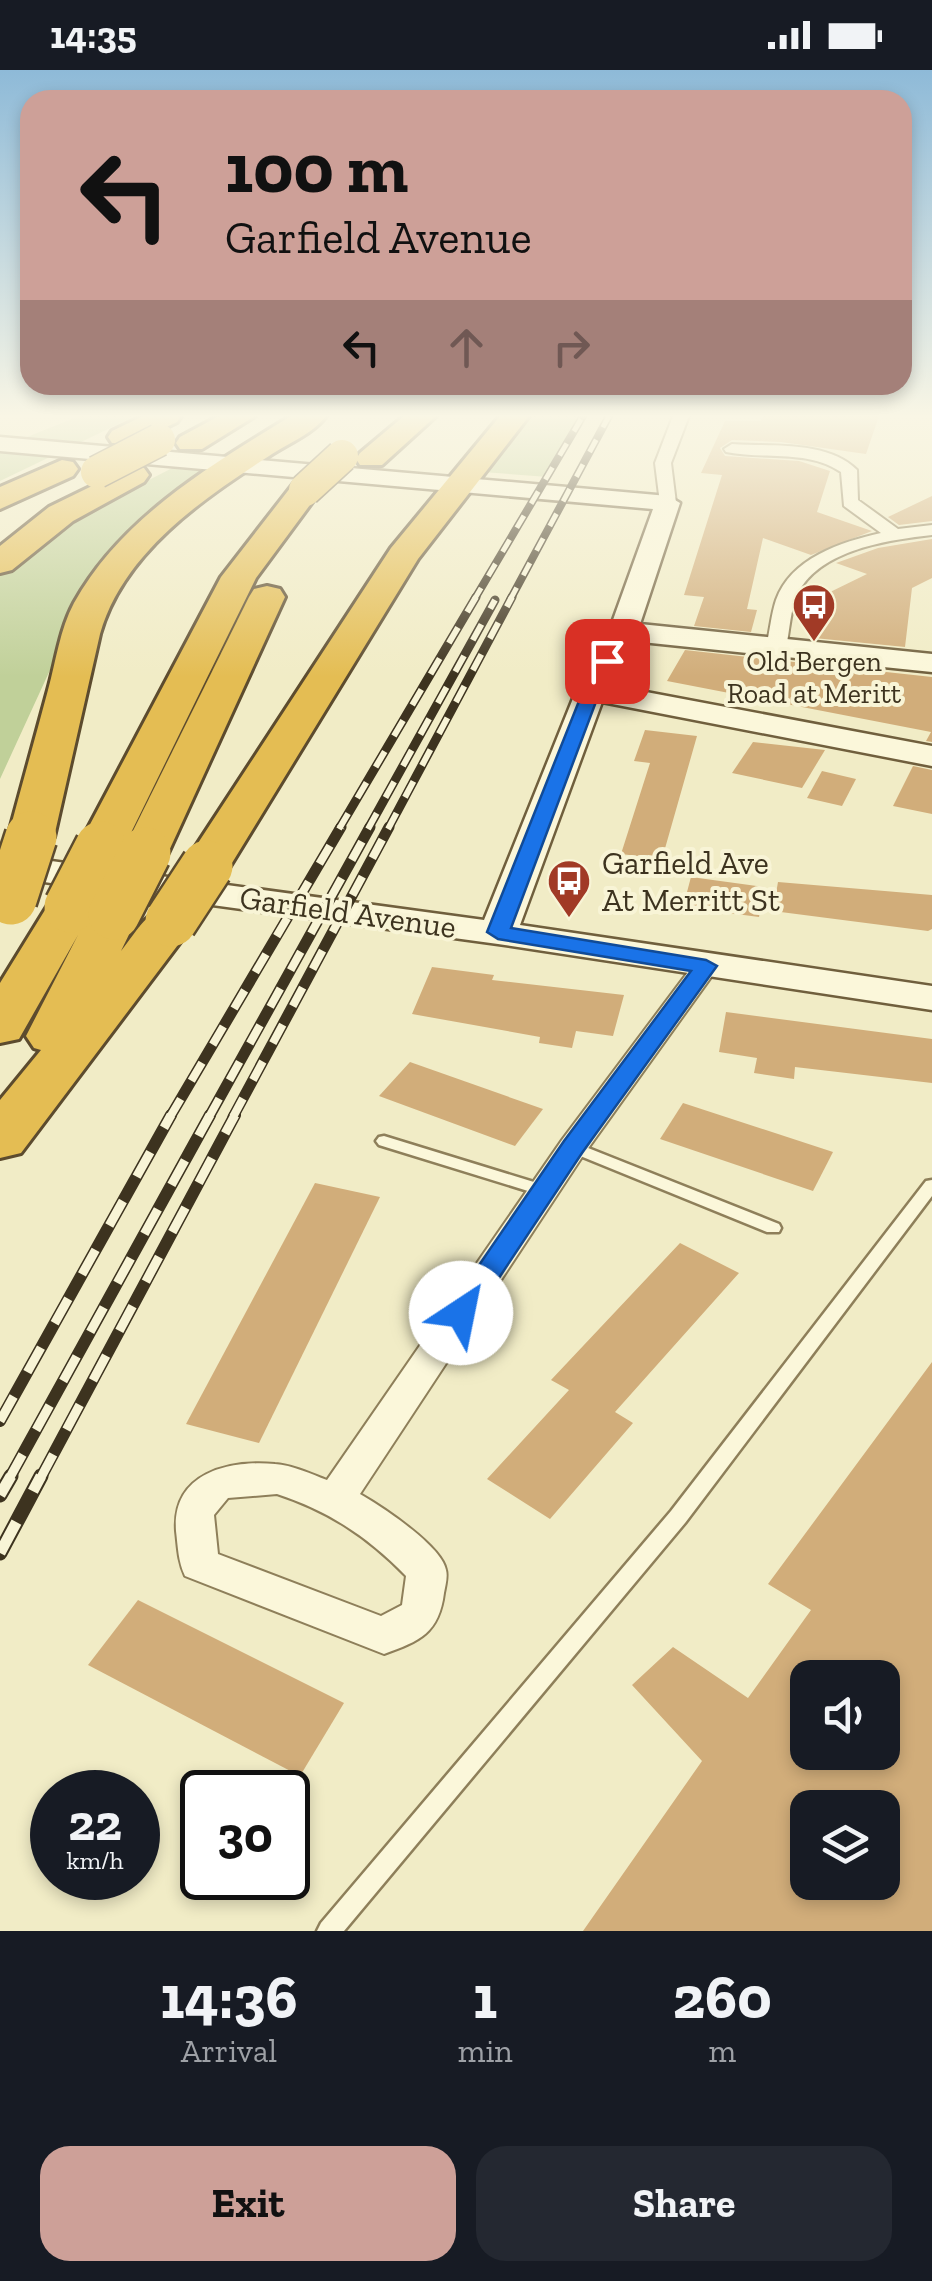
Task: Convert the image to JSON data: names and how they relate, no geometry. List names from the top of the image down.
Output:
{
  "streets": {
    "main road": ["Garfield Avenue"]
  },
  "places": {
    "bus stop": ["Old Bergen Road at Meritt", "Garfield Ave At Merritt St"]
  },
  "page": {
    "status": "14:35",
    "turn": ["100 m", "Garfield Avenue"],
    "speed": "22 km/h",
    "limit": "30",
    "eta": [
      "14:36",
      "Arrival",
      "1",
      "min",
      "260",
      "m"
    ],
    "buttons": ["Exit", "Share"]
  }
}
